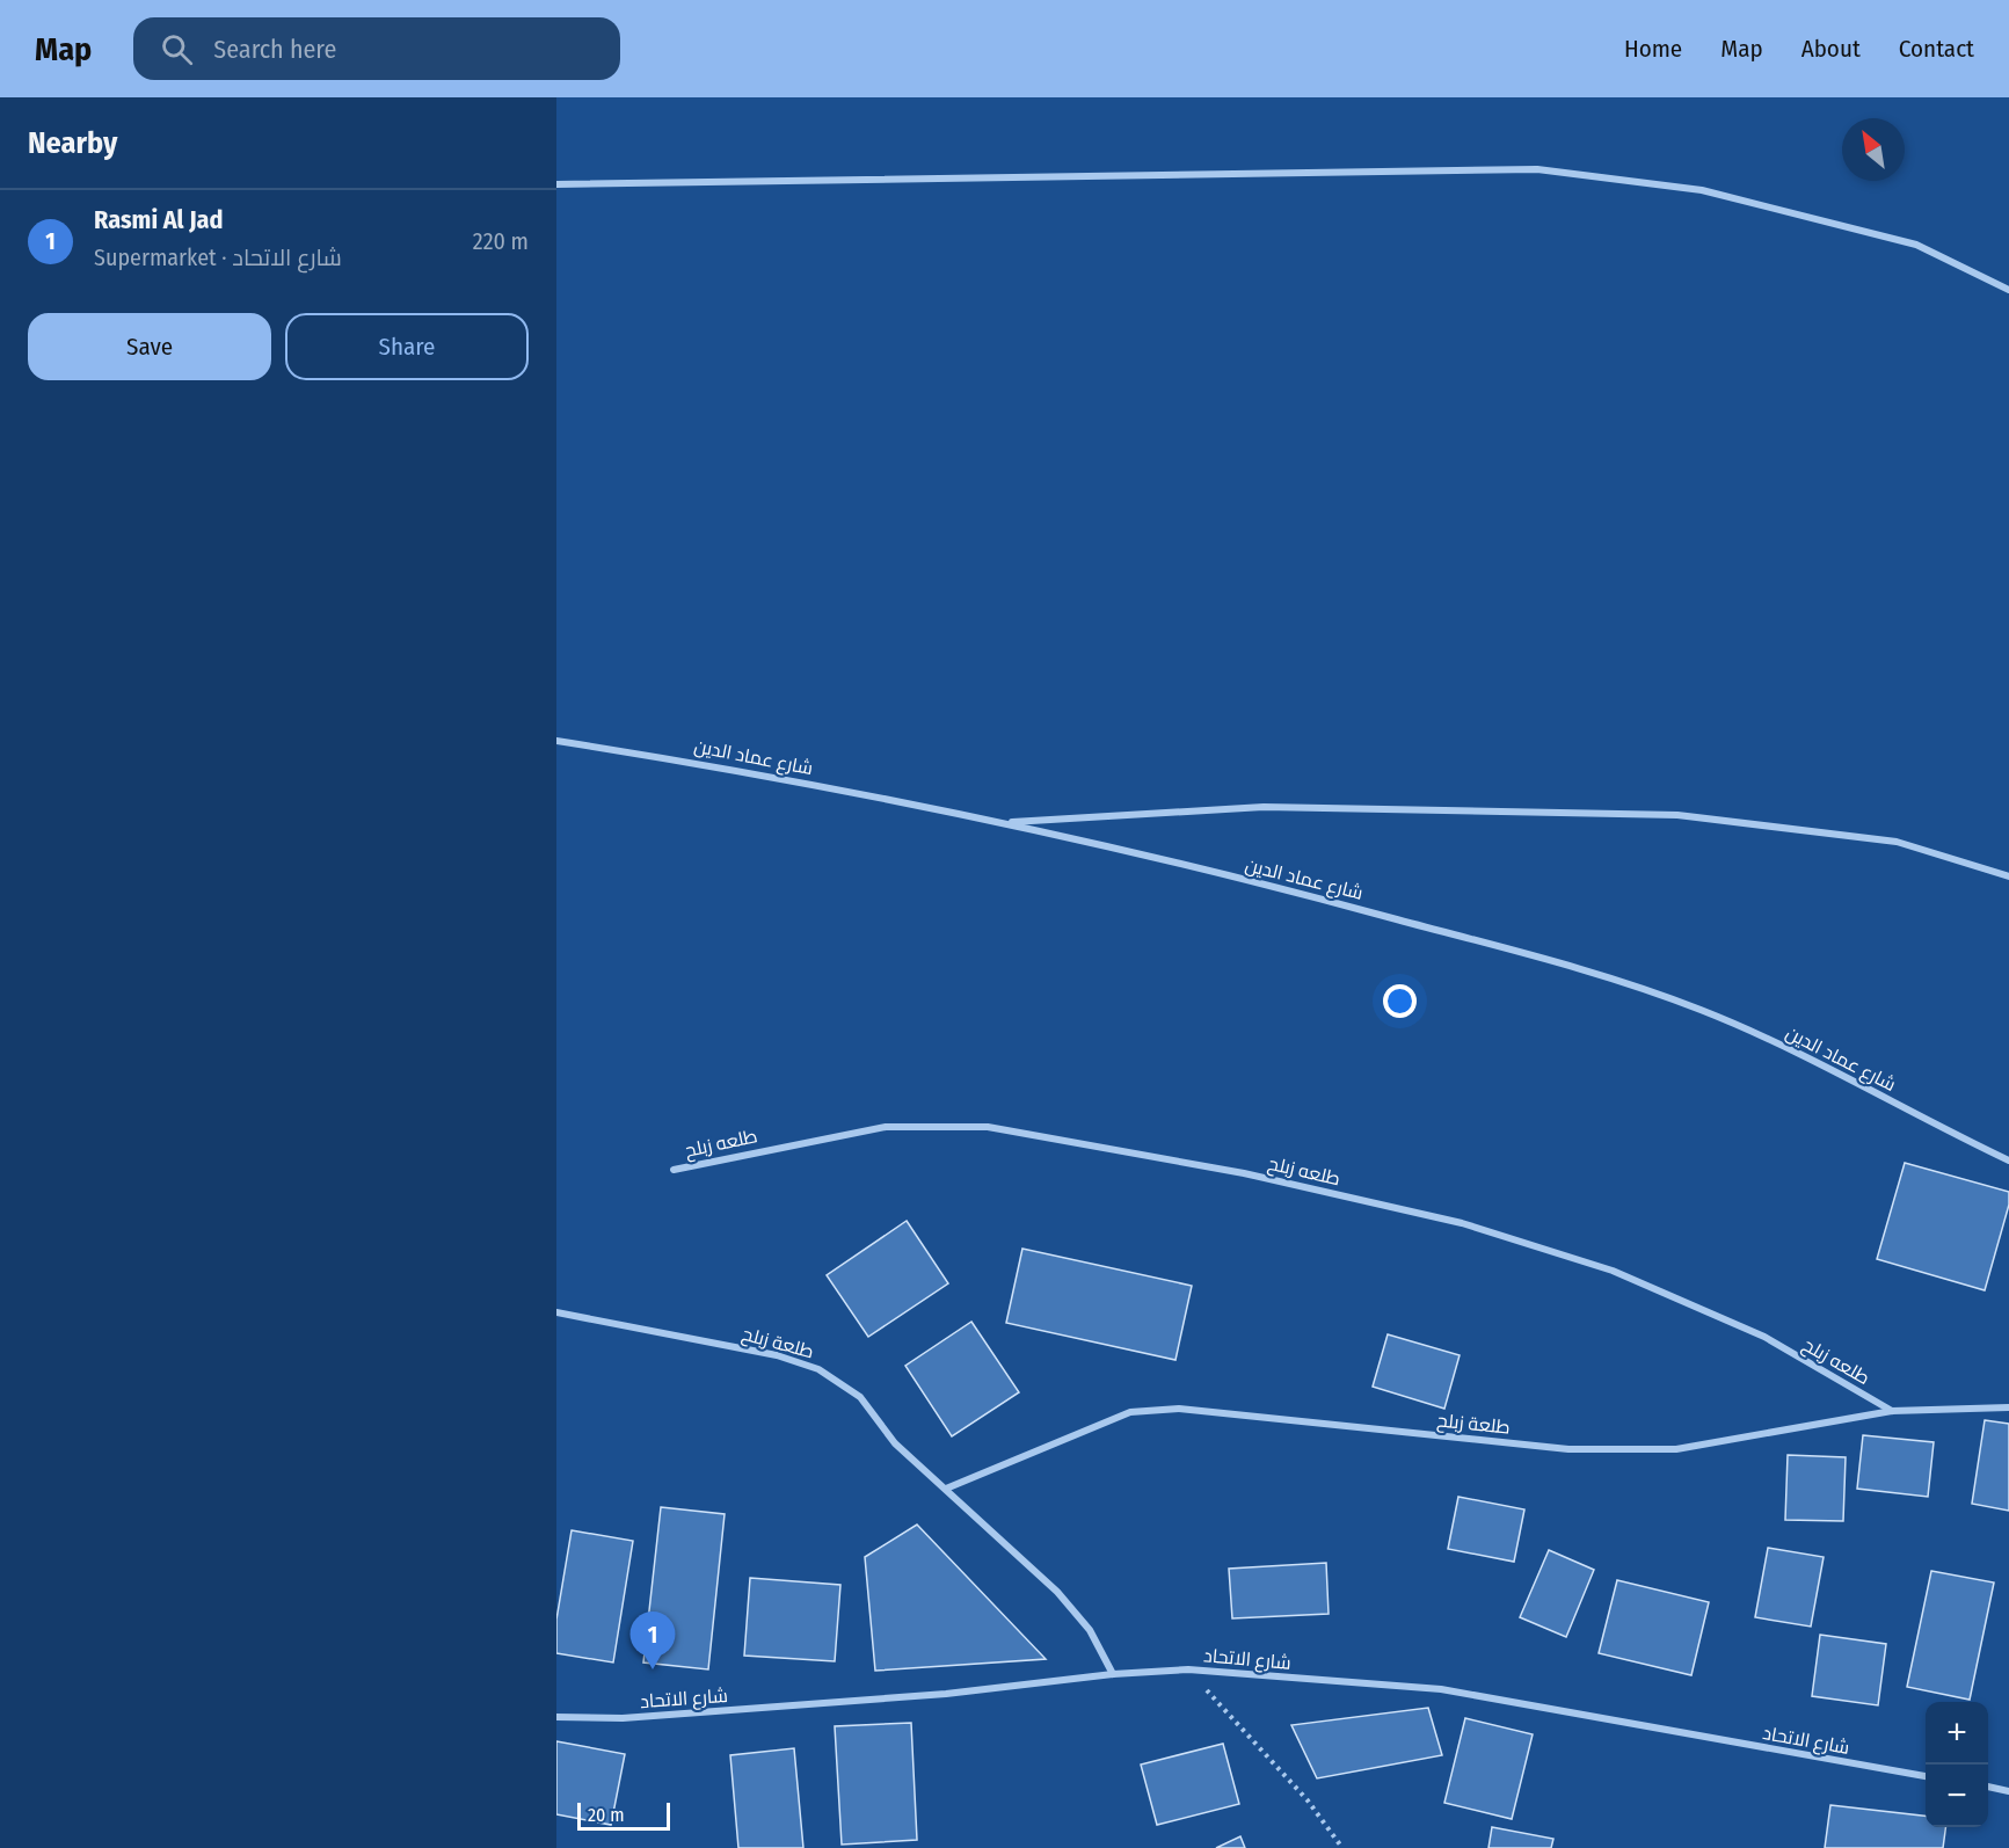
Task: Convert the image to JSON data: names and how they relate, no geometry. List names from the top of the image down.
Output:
{
  "streets": {
    "street": [
      "شارع عماد الدين",
      "طلعه زبلح",
      "طلعة زبلح",
      "شارع الاتحاد"
    ]
  },
  "crossings": [
    ["طلعه زبلح", "طلعة زبلح"],
    ["طلعة زبلح", "شارع الاتحاد"]
  ],
  "scale_bar": "20 m",
  "north": "top left",
  "page": {
    "header": "Map",
    "search": "Search here",
    "nav": [
      "Home",
      "Map",
      "About",
      "Contact"
    ],
    "heading": "Nearby",
    "list": [
      {
        "mark": "1",
        "name": "Rasmi Al Jad",
        "note": "Supermarket · شارع الاتحاد",
        "value": "220 m"
      }
    ],
    "buttons": ["Save", "Share"],
    "pins": "1",
    "map_buttons": ["+", "−"],
    "scale": "20 m"
  }
}
